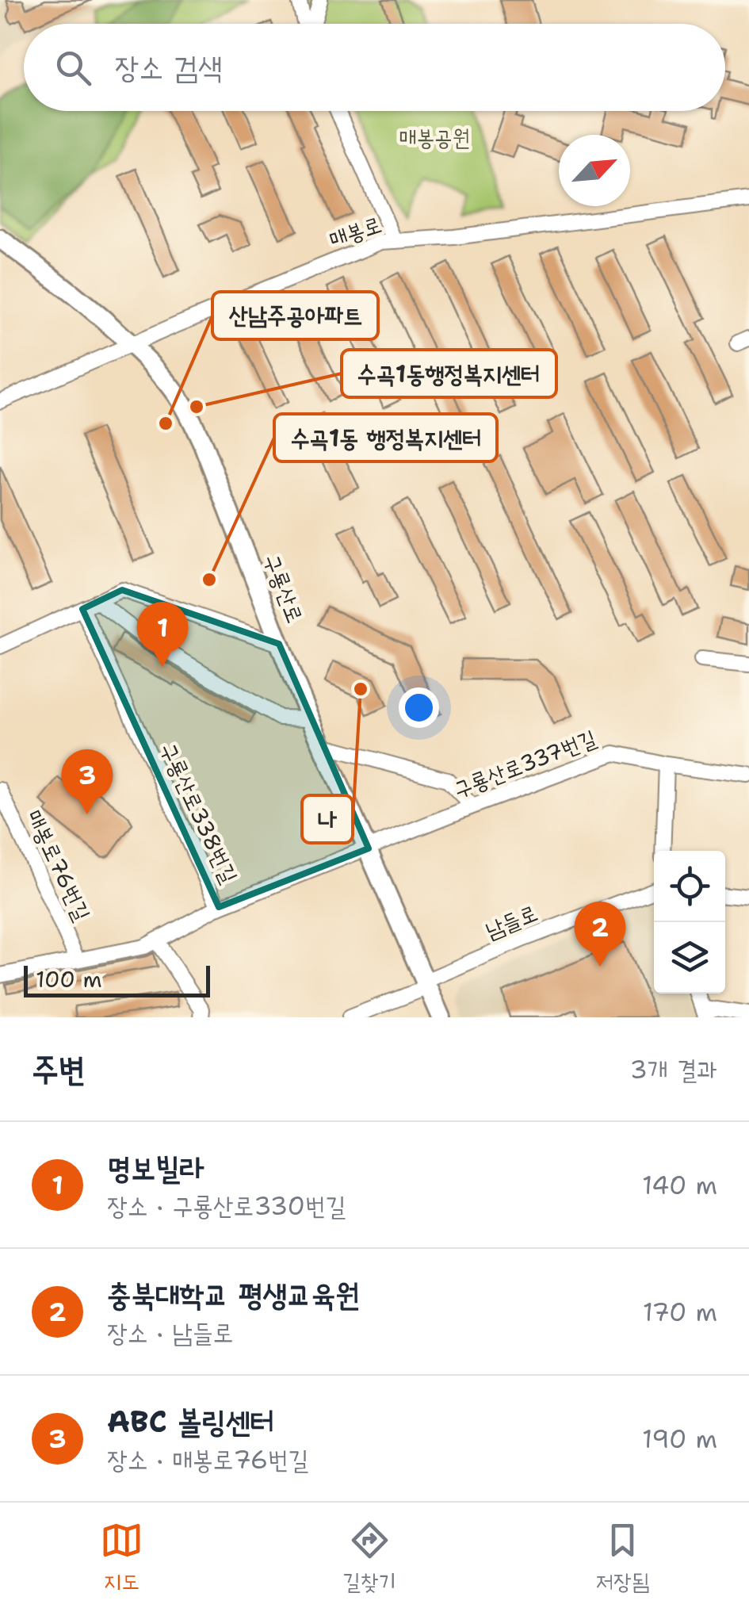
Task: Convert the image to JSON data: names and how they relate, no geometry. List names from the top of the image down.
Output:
{
  "streets": {
    "street": [
      "매봉로",
      "구룡산로",
      "구룡산로337번길",
      "구룡산로338번길",
      "매봉로76번길",
      "남들로"
    ]
  },
  "crossings": [
    ["매봉로", "구룡산로"],
    ["구룡산로", "구룡산로337번길"],
    ["구룡산로", "구룡산로338번길"],
    ["구룡산로", "남들로"],
    ["구룡산로337번길", "구룡산로338번길"],
    ["구룡산로338번길", "매봉로76번길"]
  ],
  "parks": ["매봉공원"],
  "places": [
    "수곡1동행정복지센터",
    "산남주공아파트",
    "수곡1동 행정복지센터",
    "나"
  ],
  "scale_bar": "100 m",
  "north": "top right",
  "page": {
    "search": "장소 검색",
    "pins": ["1", "3", "2"],
    "scale": "100 m",
    "heading": ["주변", "3개 결과"],
    "list": [
      {
        "mark": "1",
        "name": "명보빌라",
        "note": "장소 · 구룡산로330번길",
        "value": "140 m"
      },
      {
        "mark": "2",
        "name": "충북대학교 평생교육원",
        "note": "장소 · 남들로",
        "value": "170 m"
      },
      {
        "mark": "3",
        "name": "ABC 볼링센터",
        "note": "장소 · 매봉로76번길",
        "value": "190 m"
      }
    ],
    "nav": ["지도", "길찾기", "저장됨"]
  }
}
